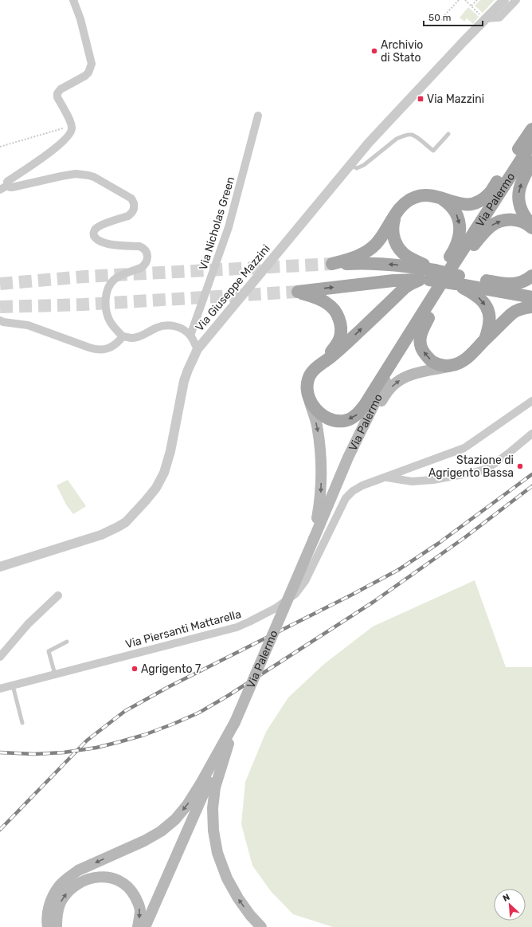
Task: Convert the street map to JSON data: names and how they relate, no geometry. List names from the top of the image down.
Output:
{
  "streets": {
    "main road": ["Via Palermo"],
    "street": ["Via Nicholas Green", "Via Giuseppe Mazzini", "Via Piersanti Mattarella"]
  },
  "places": {
    "other": ["Archivio di Stato", "Stazione di Agrigento Bassa", "Agrigento 7"],
    "transit": ["Via Mazzini"]
  },
  "scale_bar": "50 m",
  "north": "top left"
}
